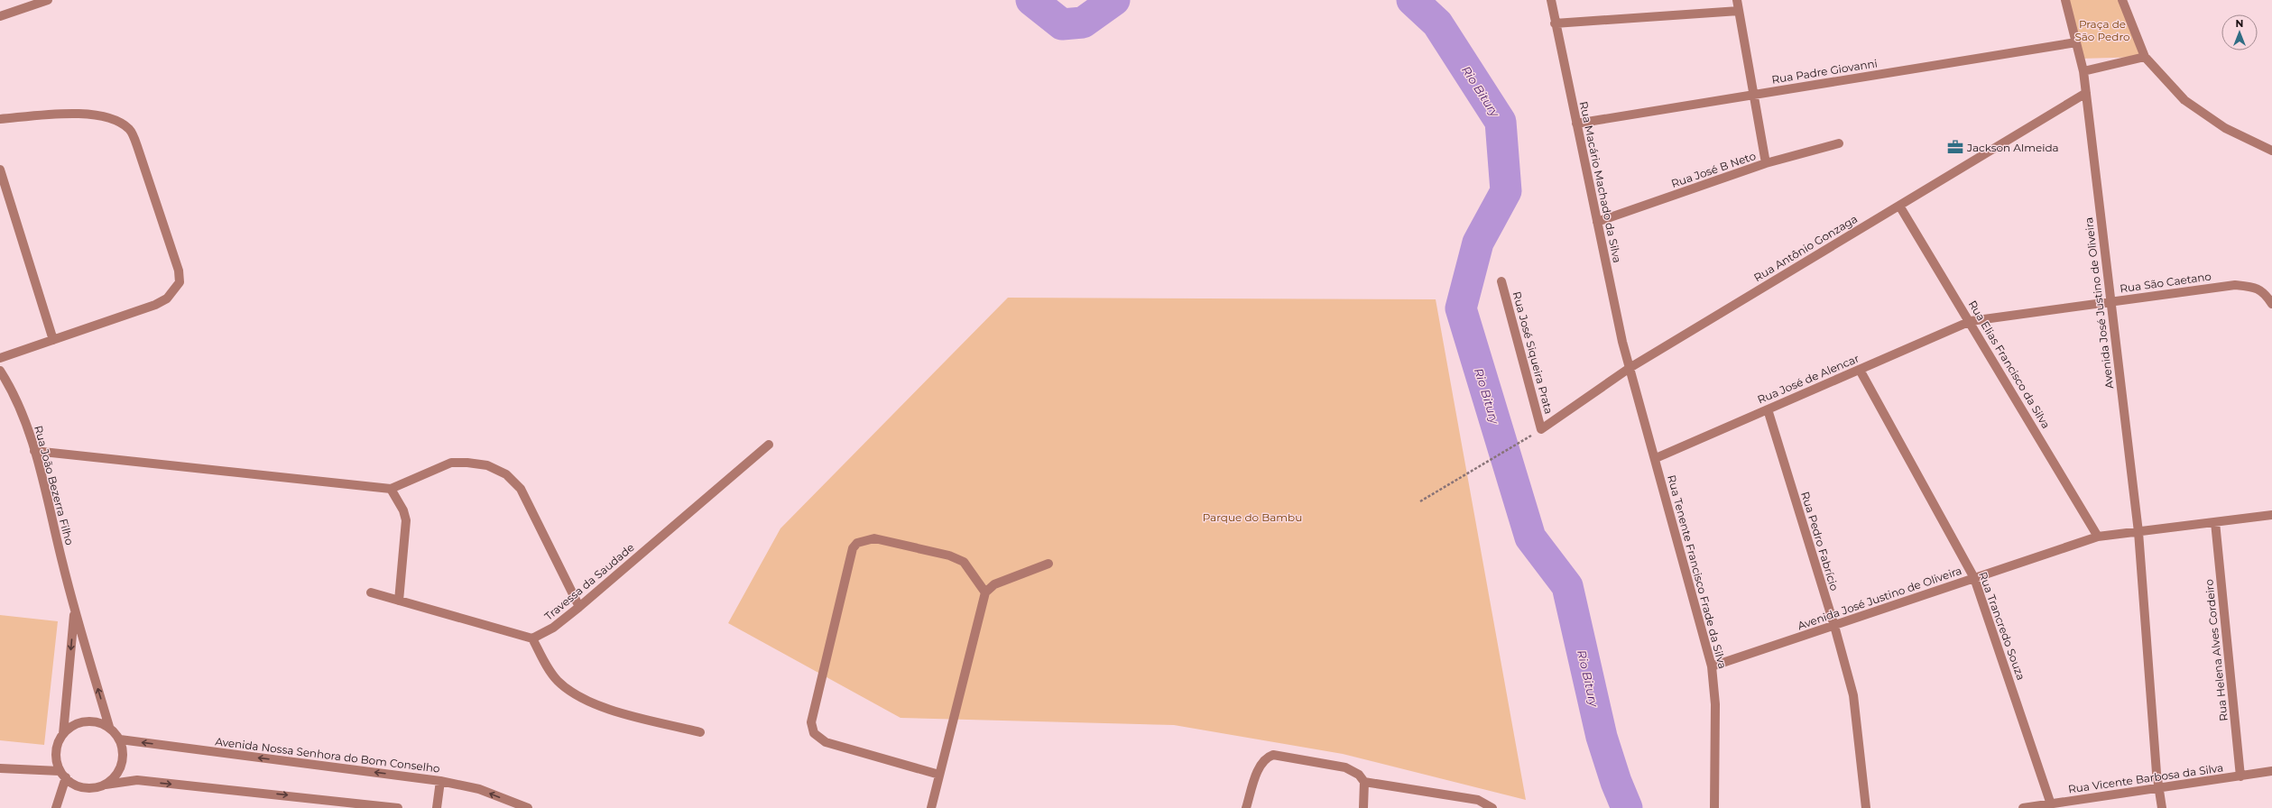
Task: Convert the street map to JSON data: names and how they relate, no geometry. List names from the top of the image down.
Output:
{
  "streets": {
    "street": [
      "Rua Padre Giovanni",
      "Rua José B Neto",
      "Rua Macário Machado da Silva",
      "Rua Antônio Gonzaga",
      "Rua São Caetano",
      "Avenida José Justino de Oliveira",
      "Rua José Siqueira Prata",
      "Rua Elias Francisco da Silva",
      "Rua José de Alencar",
      "Rua João Bezerra Filho",
      "Rua Pedro Fabrício",
      "Rua Tenente Francisco Frade da Silva",
      "Travessa da Saudade",
      "Rua Trancredo Souza",
      "Rua Helena Alves Cordeiro",
      "Avenida Nossa Senhora do Bom Conselho",
      "Rua Vicente Barbosa da Silva"
    ]
  },
  "crossings": [
    ["Rua Padre Giovanni", "Rua Macário Machado da Silva"],
    ["Rua Padre Giovanni", "Avenida José Justino de Oliveira"],
    ["Rua José B Neto", "Rua Macário Machado da Silva"],
    ["Rua Macário Machado da Silva", "Rua Antônio Gonzaga"],
    ["Rua Macário Machado da Silva", "Rua Tenente Francisco Frade da Silva"],
    ["Rua Antônio Gonzaga", "Avenida José Justino de Oliveira"],
    ["Rua Antônio Gonzaga", "Rua José Siqueira Prata"],
    ["Rua Antônio Gonzaga", "Rua Elias Francisco da Silva"],
    ["Rua Antônio Gonzaga", "Rua Tenente Francisco Frade da Silva"],
    ["Rua São Caetano", "Avenida José Justino de Oliveira"],
    ["Rua São Caetano", "Rua Elias Francisco da Silva"],
    ["Rua São Caetano", "Rua José de Alencar"],
    ["Avenida José Justino de Oliveira", "Rua Elias Francisco da Silva"],
    ["Avenida José Justino de Oliveira", "Rua Pedro Fabrício"],
    ["Avenida José Justino de Oliveira", "Rua Tenente Francisco Frade da Silva"],
    ["Avenida José Justino de Oliveira", "Rua Trancredo Souza"],
    ["Avenida José Justino de Oliveira", "Rua Vicente Barbosa da Silva"],
    ["Rua Elias Francisco da Silva", "Rua José de Alencar"],
    ["Rua José de Alencar", "Rua Pedro Fabrício"],
    ["Rua José de Alencar", "Rua Tenente Francisco Frade da Silva"],
    ["Rua José de Alencar", "Rua Trancredo Souza"],
    ["Rua João Bezerra Filho", "Avenida Nossa Senhora do Bom Conselho"],
    ["Rua Trancredo Souza", "Rua Vicente Barbosa da Silva"],
    ["Rua Helena Alves Cordeiro", "Rua Vicente Barbosa da Silva"]
  ],
  "water": ["Rio Bitury"],
  "parks": ["Praça de São Pedro", "Parque do Bambu"],
  "places": {
    "office": ["Jackson Almeida"]
  },
  "north": "top"
}
